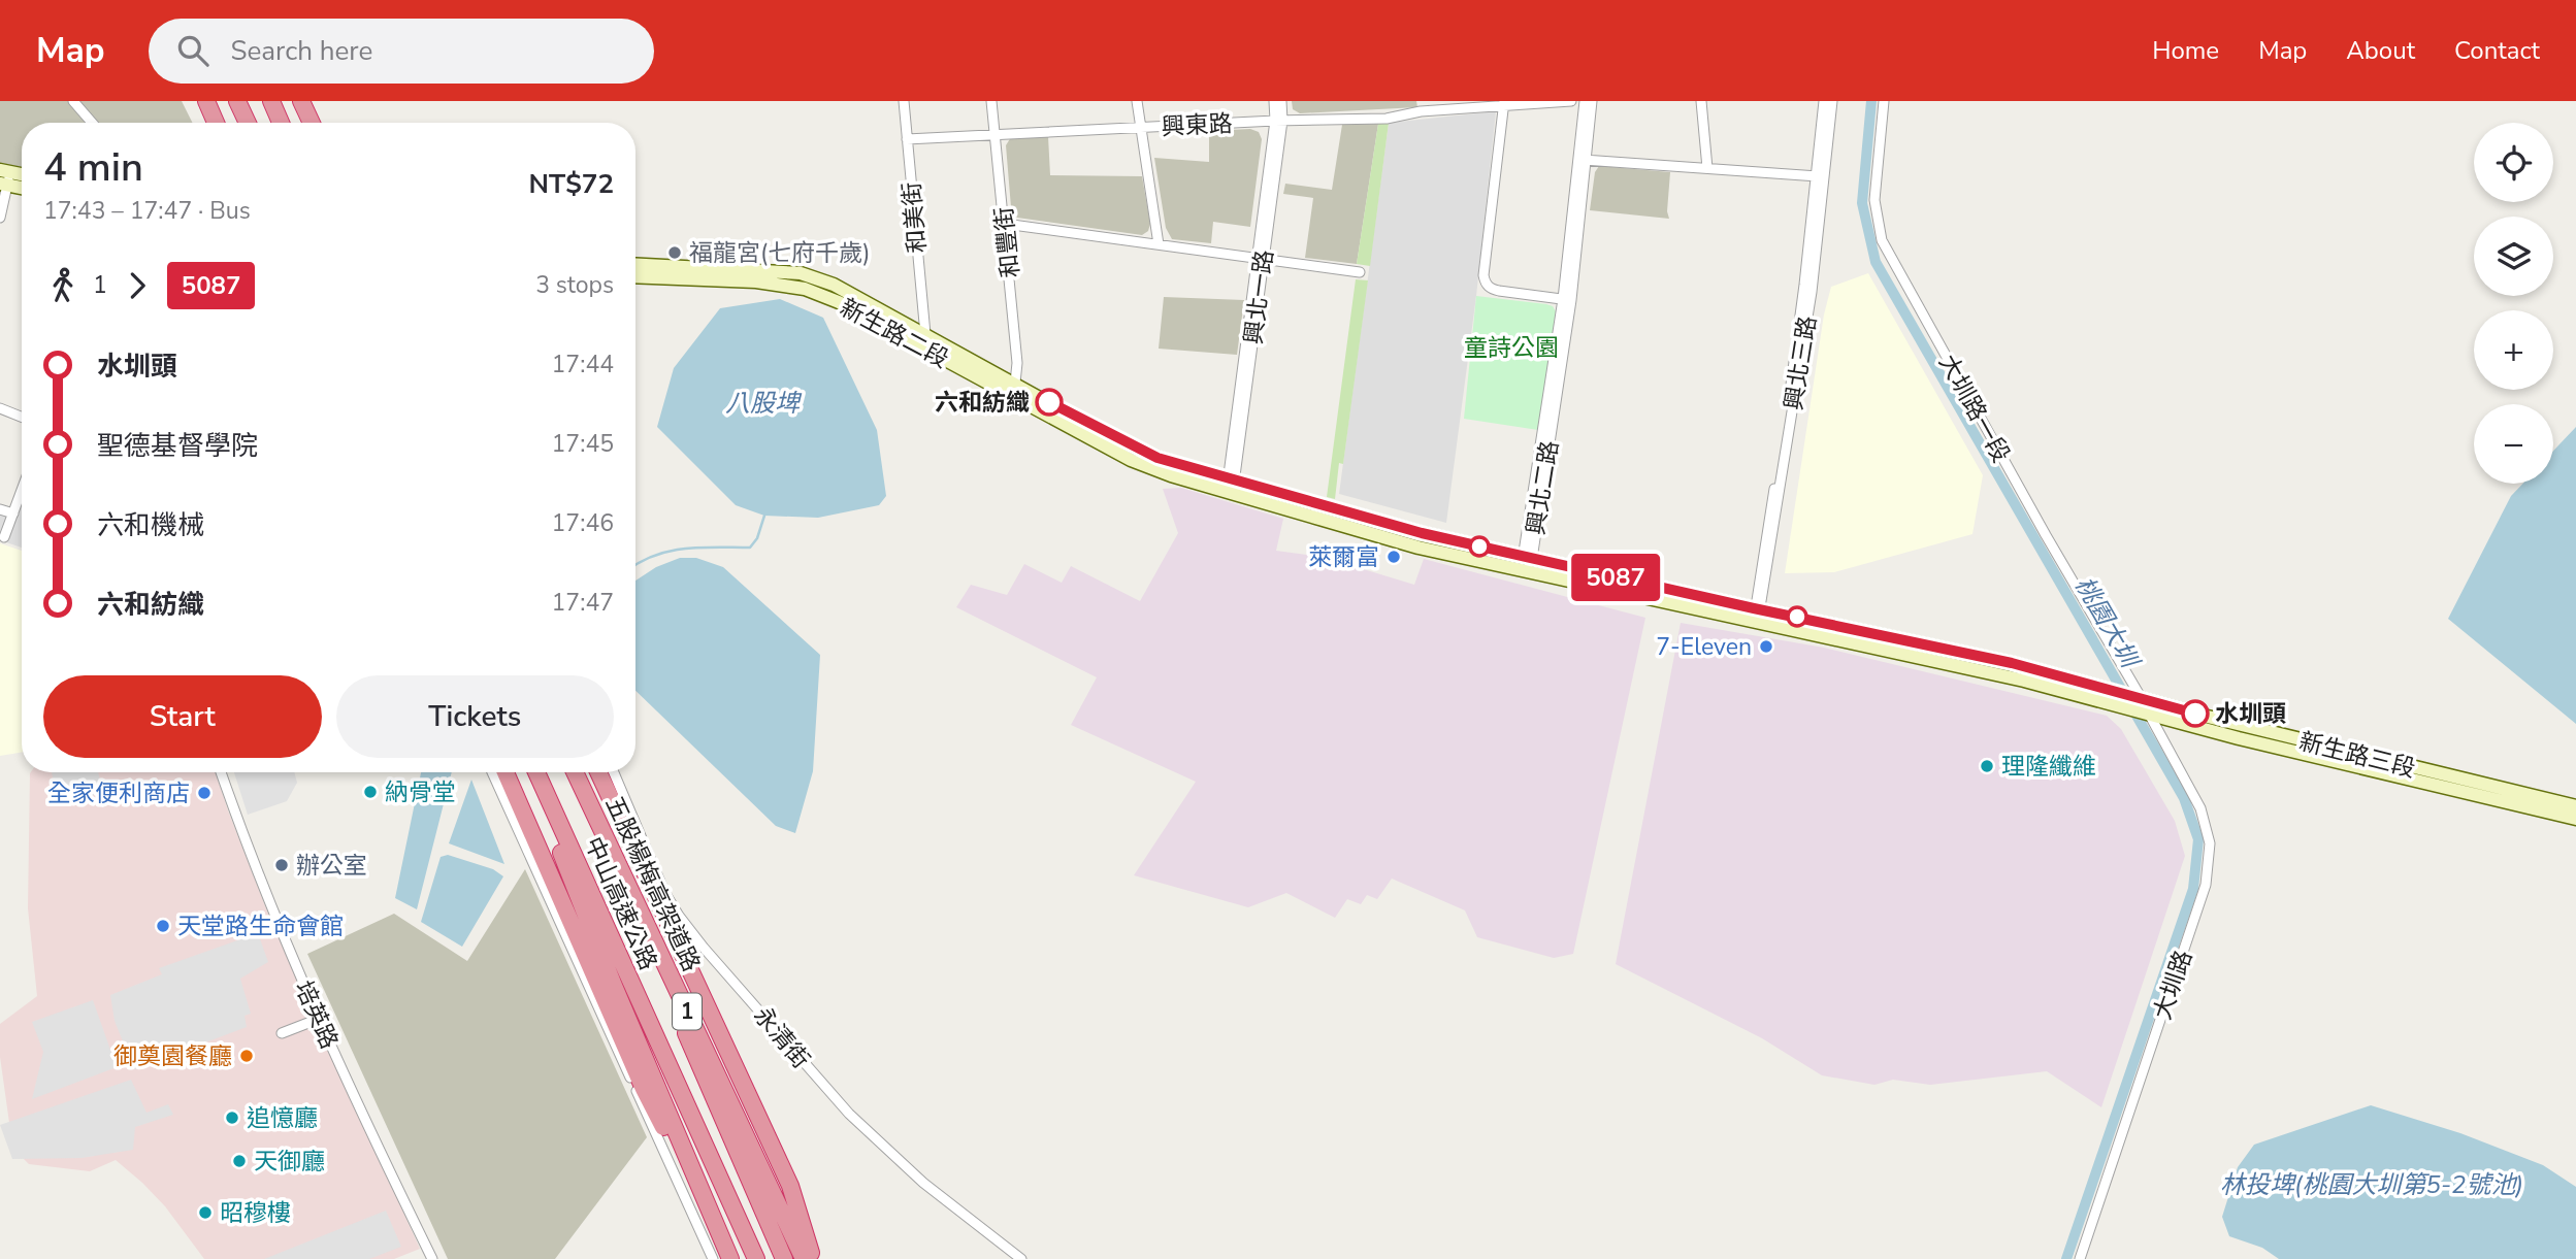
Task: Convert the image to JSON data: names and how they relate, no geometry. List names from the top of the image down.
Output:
{
  "streets": {
    "highway": ["五股楊梅高架道路", "中山高速公路", "1"],
    "main road": ["新生路二段", "新生路三段"],
    "street": [
      "興東路",
      "和美街",
      "和豐街",
      "興北一路",
      "興北三路",
      "大圳路一段",
      "興北二路",
      "大圳路",
      "培英路",
      "永清街"
    ]
  },
  "crossings": [
    ["興東路", "和美街"],
    ["興東路", "和豐街"],
    ["興東路", "興北一路"],
    ["和美街", "新生路二段"],
    ["和豐街", "新生路二段"],
    ["興北一路", "新生路二段"],
    ["新生路二段", "興北三路"],
    ["新生路二段", "大圳路一段"],
    ["新生路二段", "興北二路"],
    ["新生路二段", "新生路三段"],
    ["新生路二段", "大圳路"],
    ["大圳路一段", "新生路三段"],
    ["新生路三段", "大圳路"]
  ],
  "water": ["八股埤", "桃園大圳", "林投埤(桃園大圳第5-2號池)"],
  "parks": ["童詩公園"],
  "places": [
    "福龍宮(七府千歲)",
    "六和紡織",
    "萊爾富",
    "7-Eleven",
    "水圳頭",
    "理隆纖維",
    "納骨堂",
    "全家便利商店",
    "辦公室",
    "天堂路生命會館",
    "御奠園餐廳",
    "追憶廳",
    "天御廳",
    "昭穆樓"
  ],
  "lines": ["bus line 5087"],
  "page": {
    "header": "Map",
    "search": "Search here",
    "nav": [
      "Home",
      "Map",
      "About",
      "Contact"
    ],
    "on_map": "5087",
    "map_buttons": ["+", "−"],
    "heading": ["4 min", "17:43 – 17:47 · Bus", "NT$72"],
    "legs": ["1", "5087", "3 stops"],
    "list": [
      {
        "name": "水圳頭",
        "value": "17:44"
      },
      {
        "name": "聖德基督學院",
        "value": "17:45"
      },
      {
        "name": "六和機械",
        "value": "17:46"
      },
      {
        "name": "六和紡織",
        "value": "17:47"
      }
    ],
    "buttons": ["Start", "Tickets"]
  }
}
